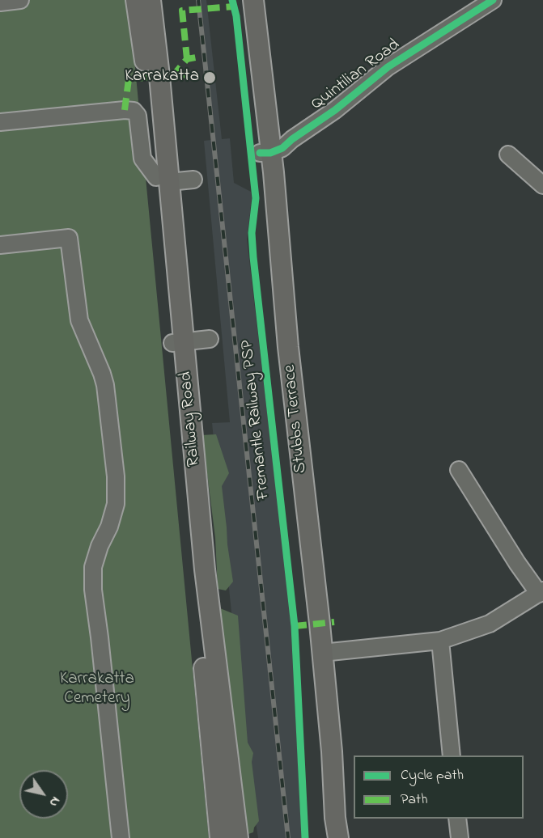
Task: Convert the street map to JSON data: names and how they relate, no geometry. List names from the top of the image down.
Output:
{
  "streets": {
    "main road": ["Railway Road", "Stubbs Terrace"],
    "street": ["Quintilian Road"],
    "cycle path": ["Fremantle Railway PSP"]
  },
  "crossings": [
    ["Quintilian Road", "Stubbs Terrace"]
  ],
  "parks": ["Karrakatta Cemetery"],
  "places": ["Karrakatta"],
  "legend": ["Cycle path", "Path"],
  "north": "bottom right"
}
